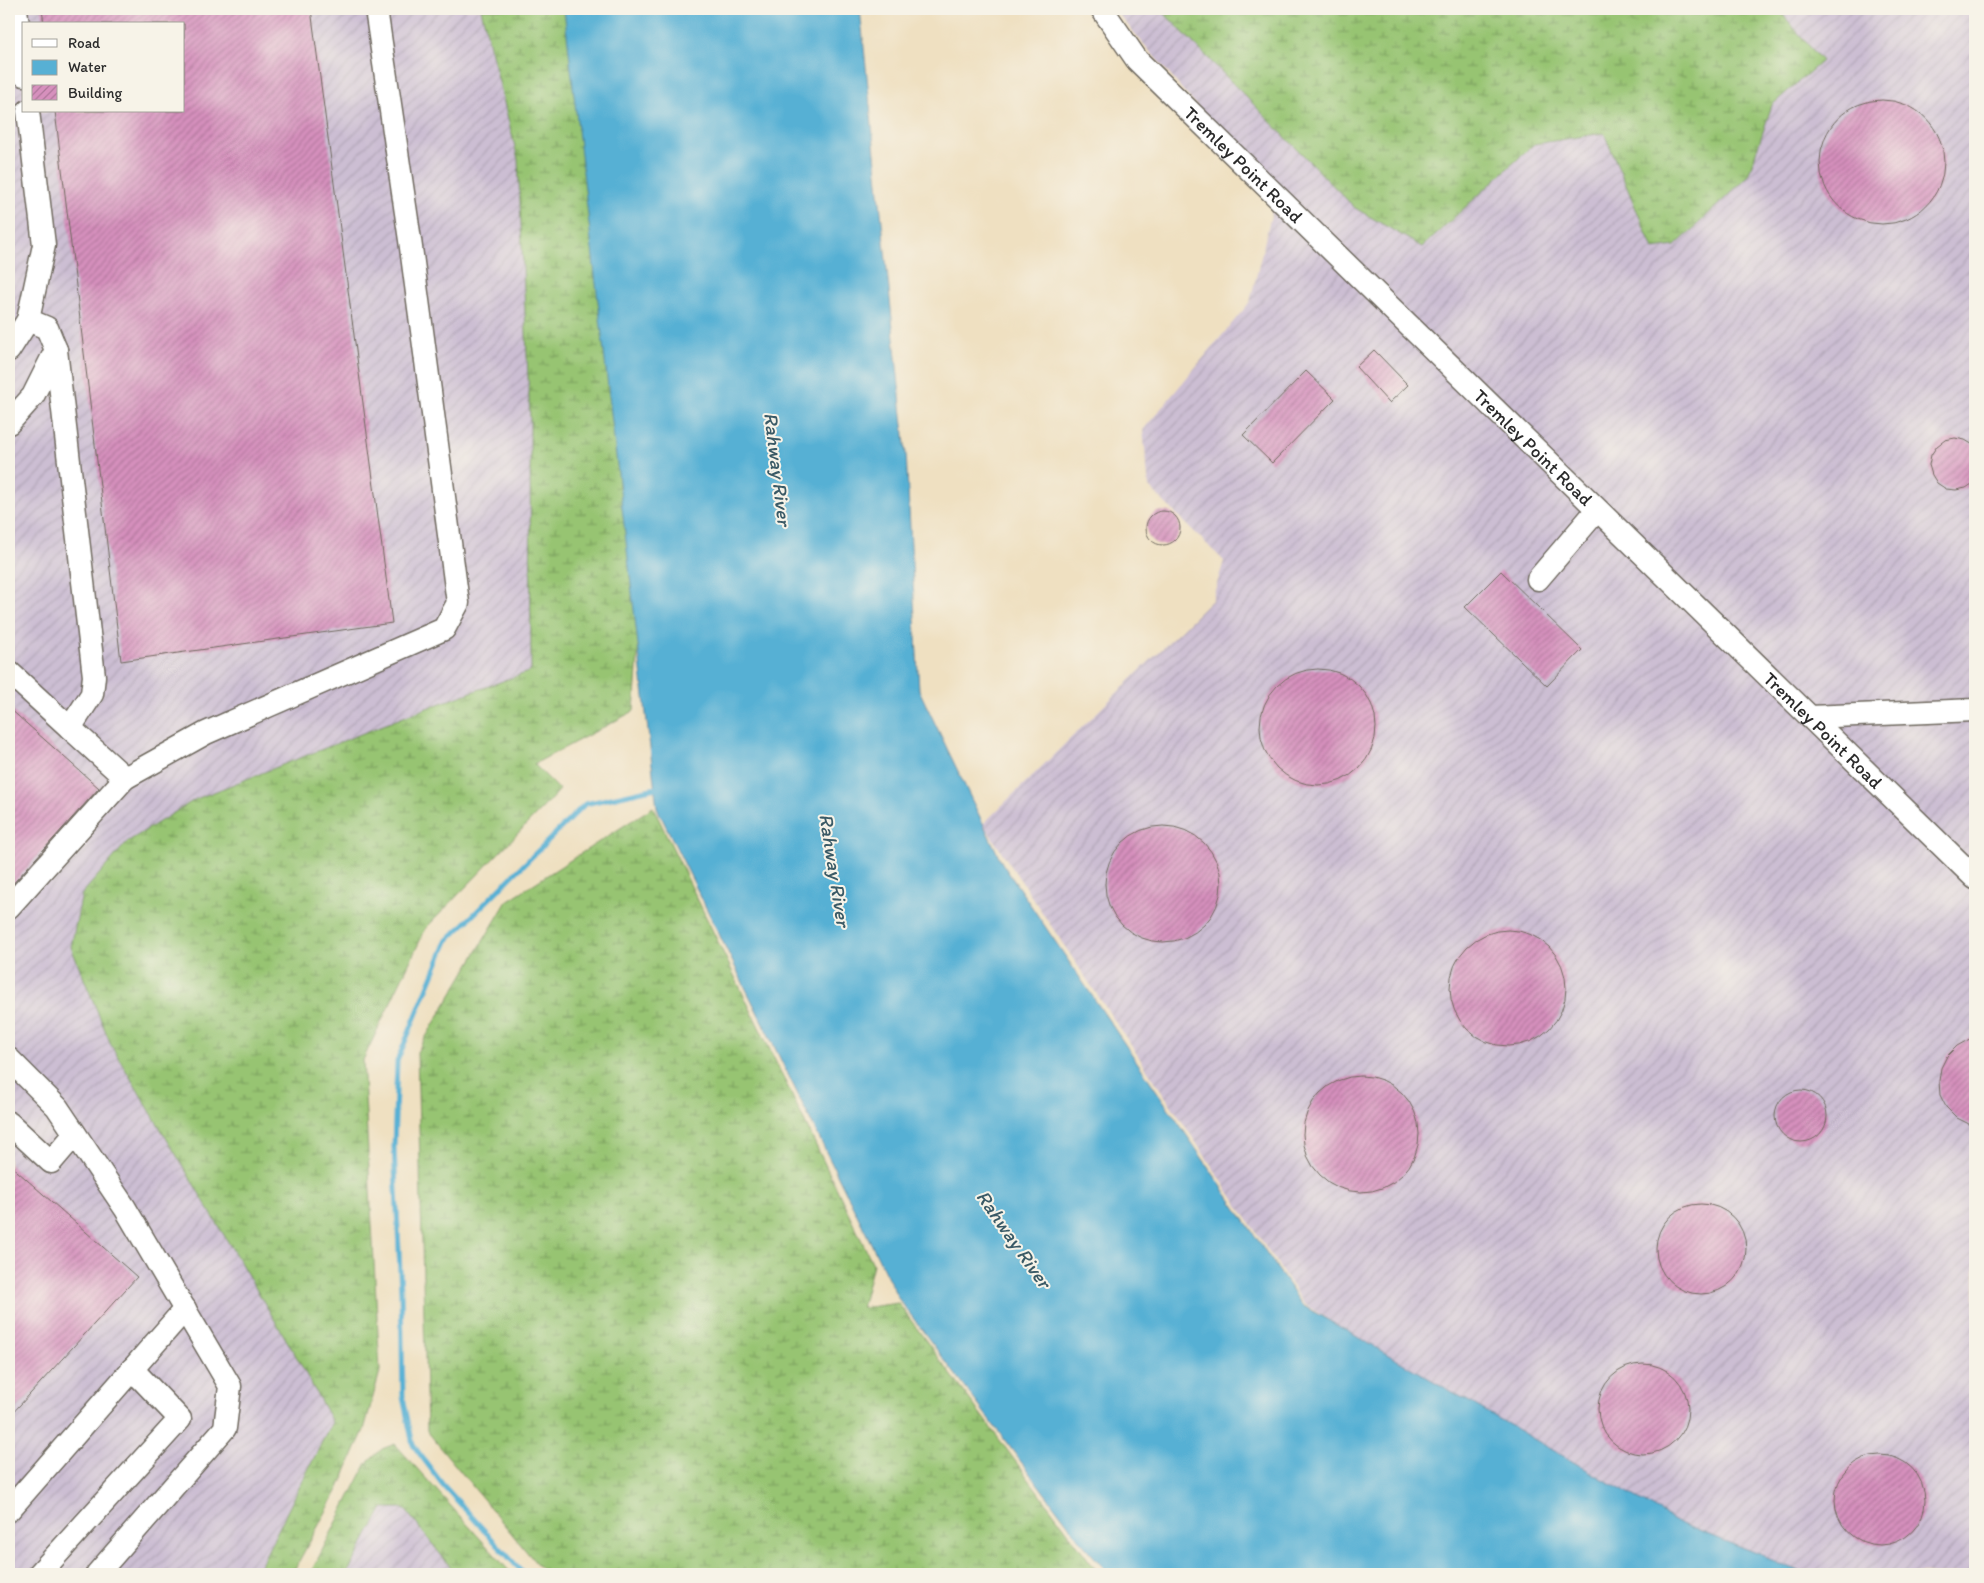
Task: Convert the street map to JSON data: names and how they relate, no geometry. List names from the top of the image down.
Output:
{
  "streets": {
    "street": ["Tremley Point Road"]
  },
  "water": ["Rahway River"],
  "legend": ["Road", "Water", "Building"]
}
